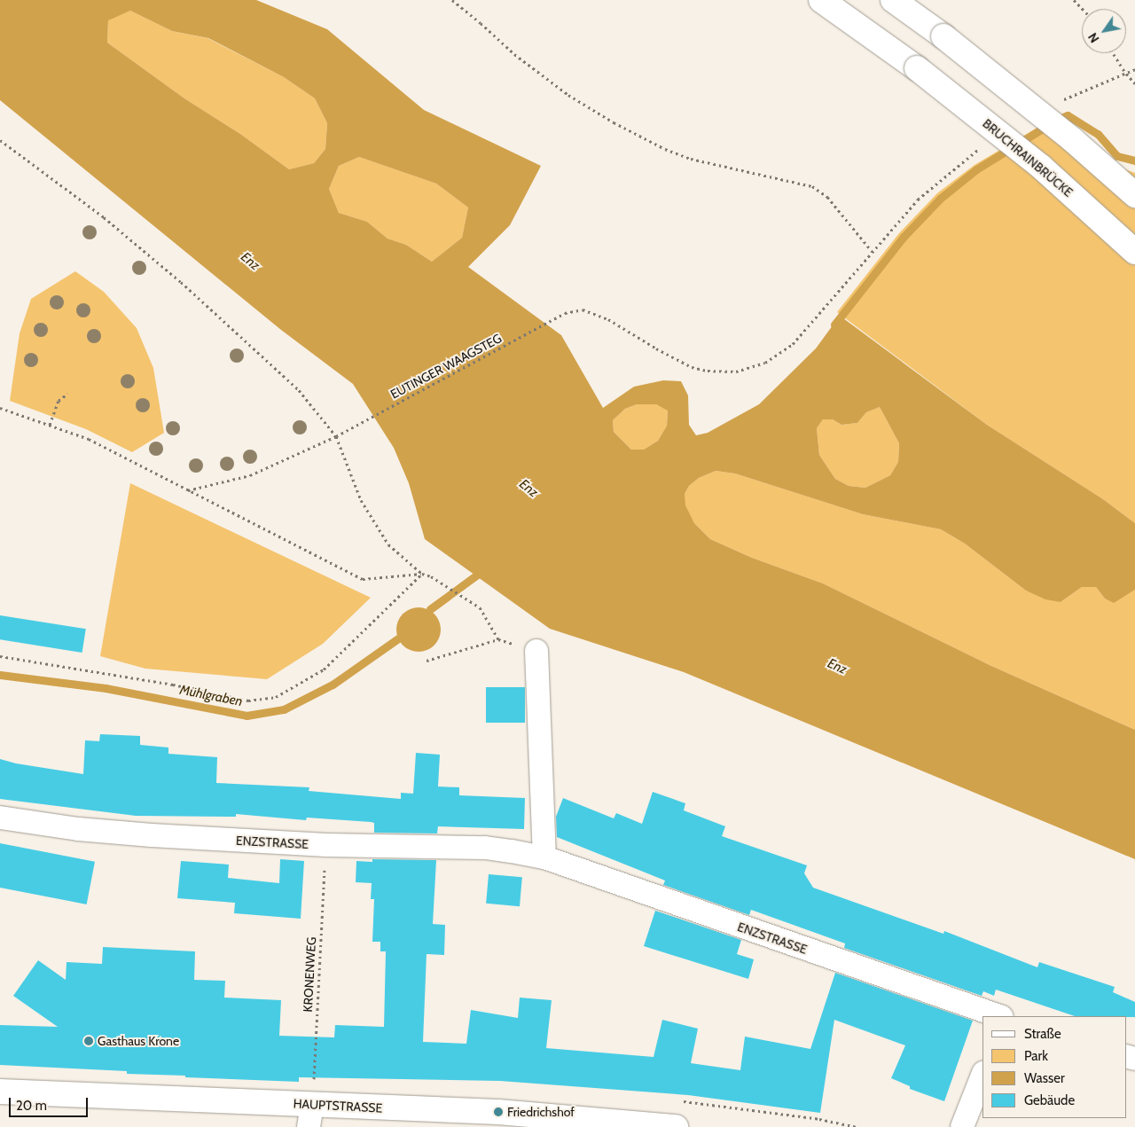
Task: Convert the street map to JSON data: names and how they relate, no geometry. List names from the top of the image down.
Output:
{
  "streets": {
    "main road": ["BRUCHRAINBRÜCKE", "HAUPTSTRASSE"],
    "street": ["ENZSTRASSE"],
    "path": ["EUTINGER WAAGSTEG", "KRONENWEG"]
  },
  "crossings": [
    ["ENZSTRASSE", "KRONENWEG"],
    ["KRONENWEG", "HAUPTSTRASSE"]
  ],
  "water": ["Enz", "Mühlgraben"],
  "places": ["Gasthaus Krone", "Friedrichshof"],
  "legend": [
    "Straße",
    "Park",
    "Wasser",
    "Gebäude"
  ],
  "scale_bar": "20 m",
  "north": "bottom left"
}
